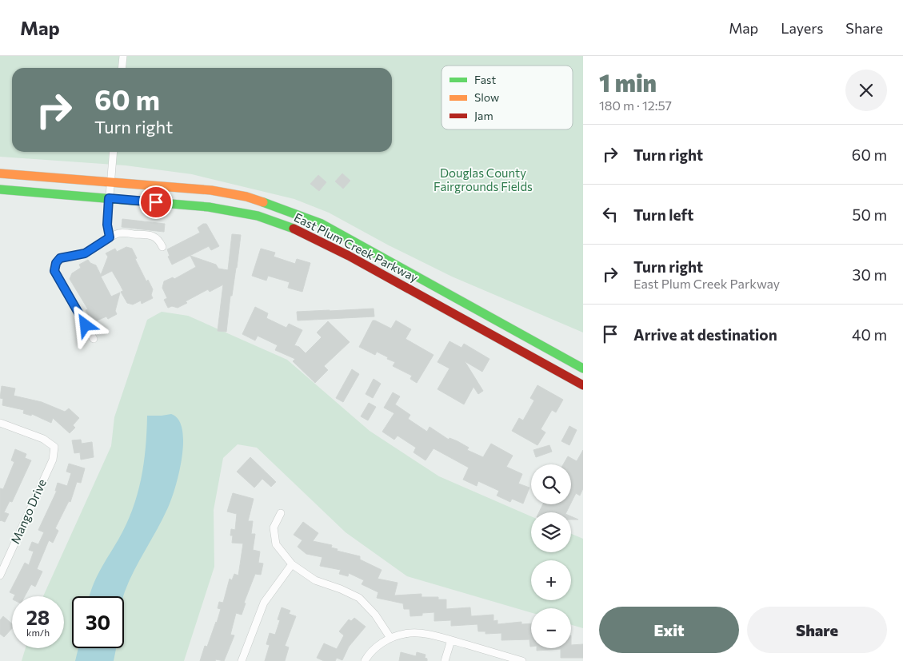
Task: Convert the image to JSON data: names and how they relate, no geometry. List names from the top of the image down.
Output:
{
  "streets": {
    "main road": ["East Plum Creek Parkway"],
    "street": ["Mango Drive"]
  },
  "parks": ["Douglas County Fairgrounds Fields"],
  "legend": ["Fast", "Slow", "Jam"],
  "page": {
    "header": "Map",
    "nav": ["Map", "Layers", "Share"],
    "heading": ["1 min", "180 m · 12:57"],
    "turn": ["60 m", "Turn right"],
    "list": [
      {
        "name": "Turn right",
        "value": "60 m"
      },
      {
        "name": "Turn left",
        "value": "50 m"
      },
      {
        "name": "Turn right",
        "note": "East Plum Creek Parkway",
        "value": "30 m"
      },
      {
        "name": "Arrive at destination",
        "value": "40 m"
      }
    ],
    "map_buttons": ["+", "−"],
    "speed": "28 km/h",
    "limit": "30",
    "buttons": ["Exit", "Share"]
  }
}
